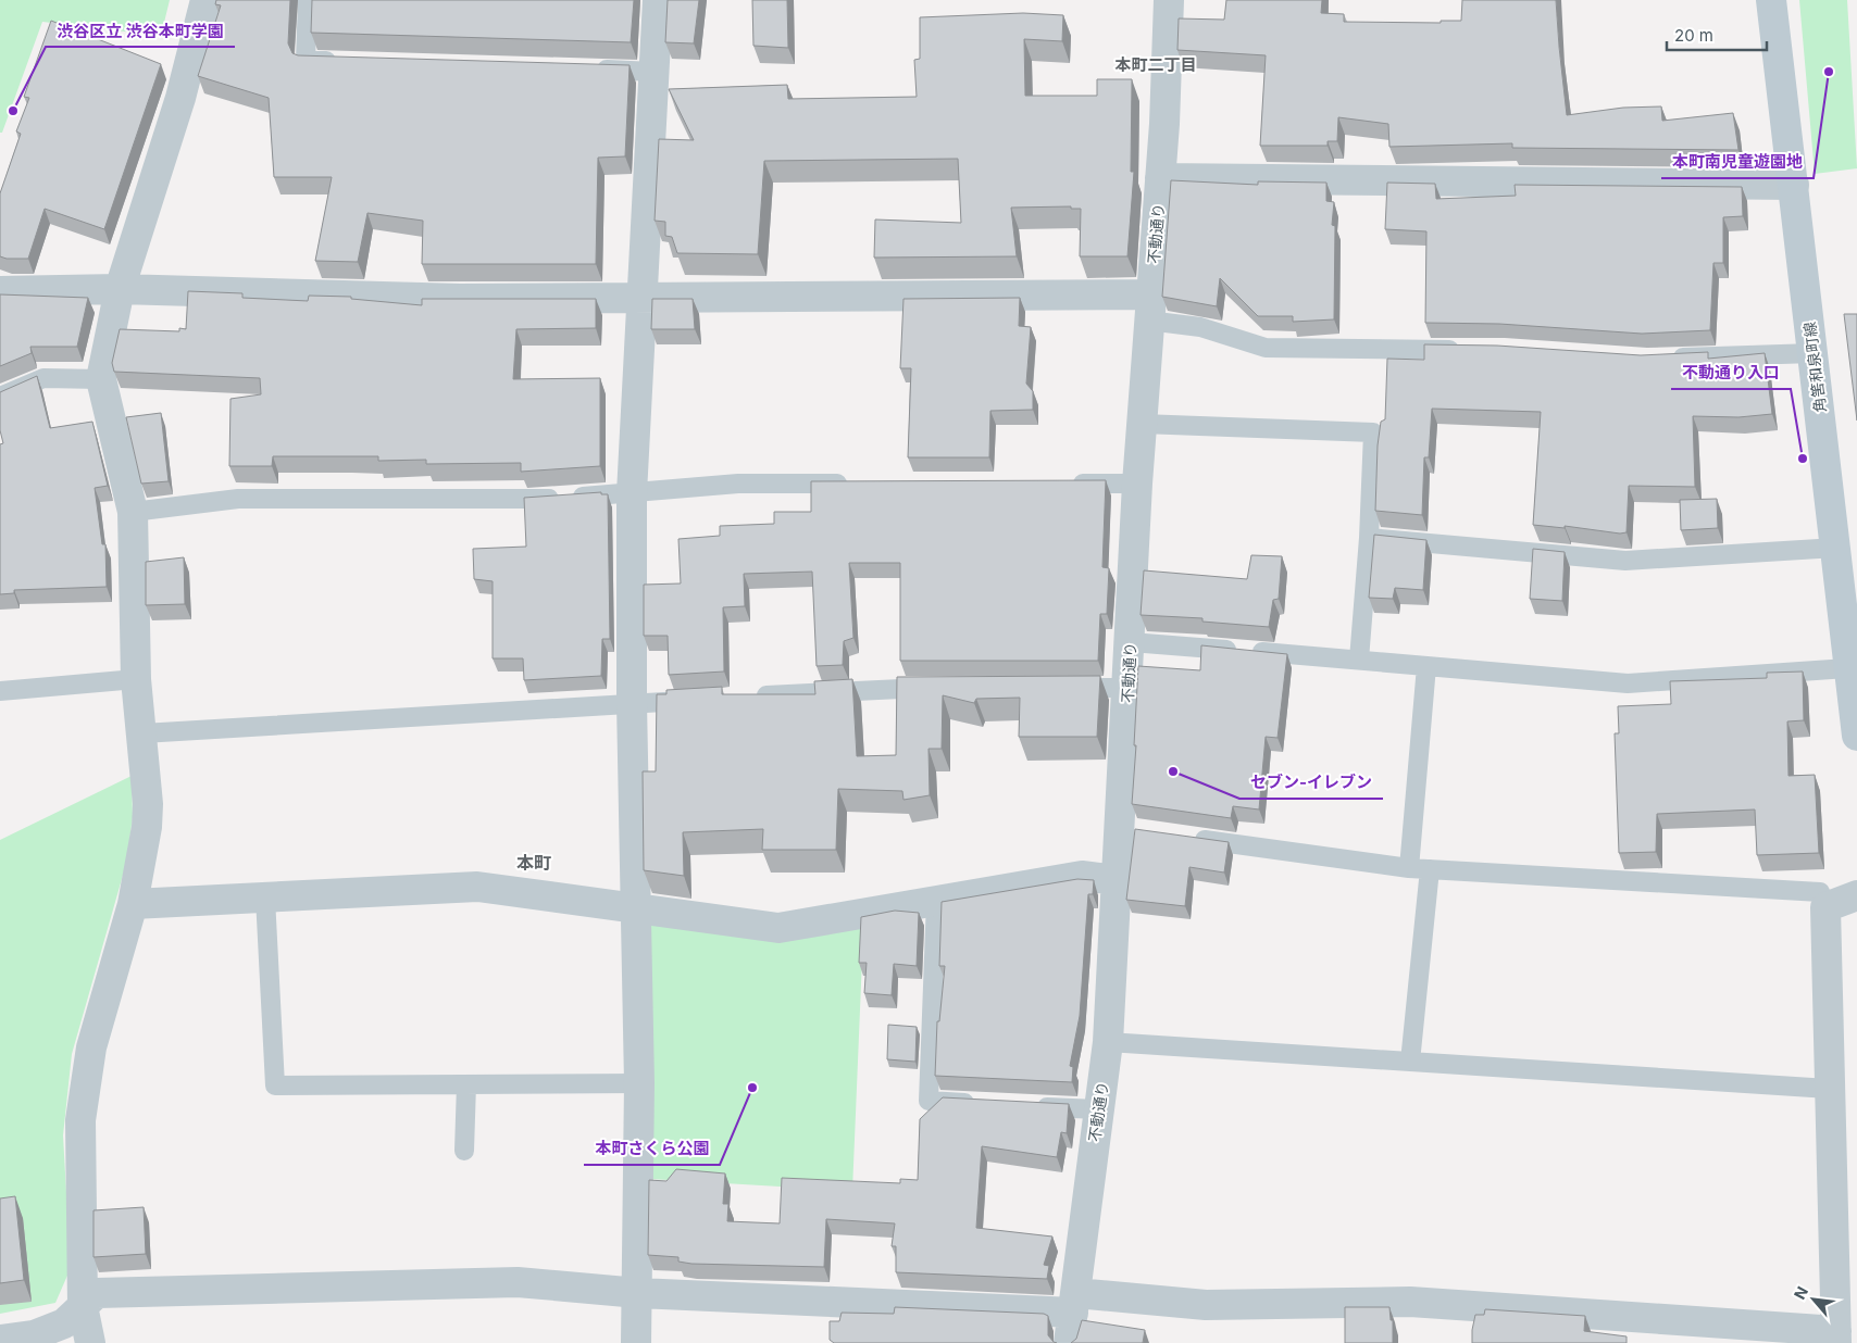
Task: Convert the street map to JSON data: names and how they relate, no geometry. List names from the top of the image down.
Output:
{
  "streets": {
    "main road": ["角筈和泉町線"],
    "street": ["不動通り"]
  },
  "districts": ["本町二丁目", "本町"],
  "places": [
    "本町南児童遊園地",
    "渋谷区立 渋谷本町学園",
    "不動通り入口",
    "セブン-イレブン",
    "本町さくら公園"
  ],
  "scale_bar": "20 m",
  "north": "top left"
}
